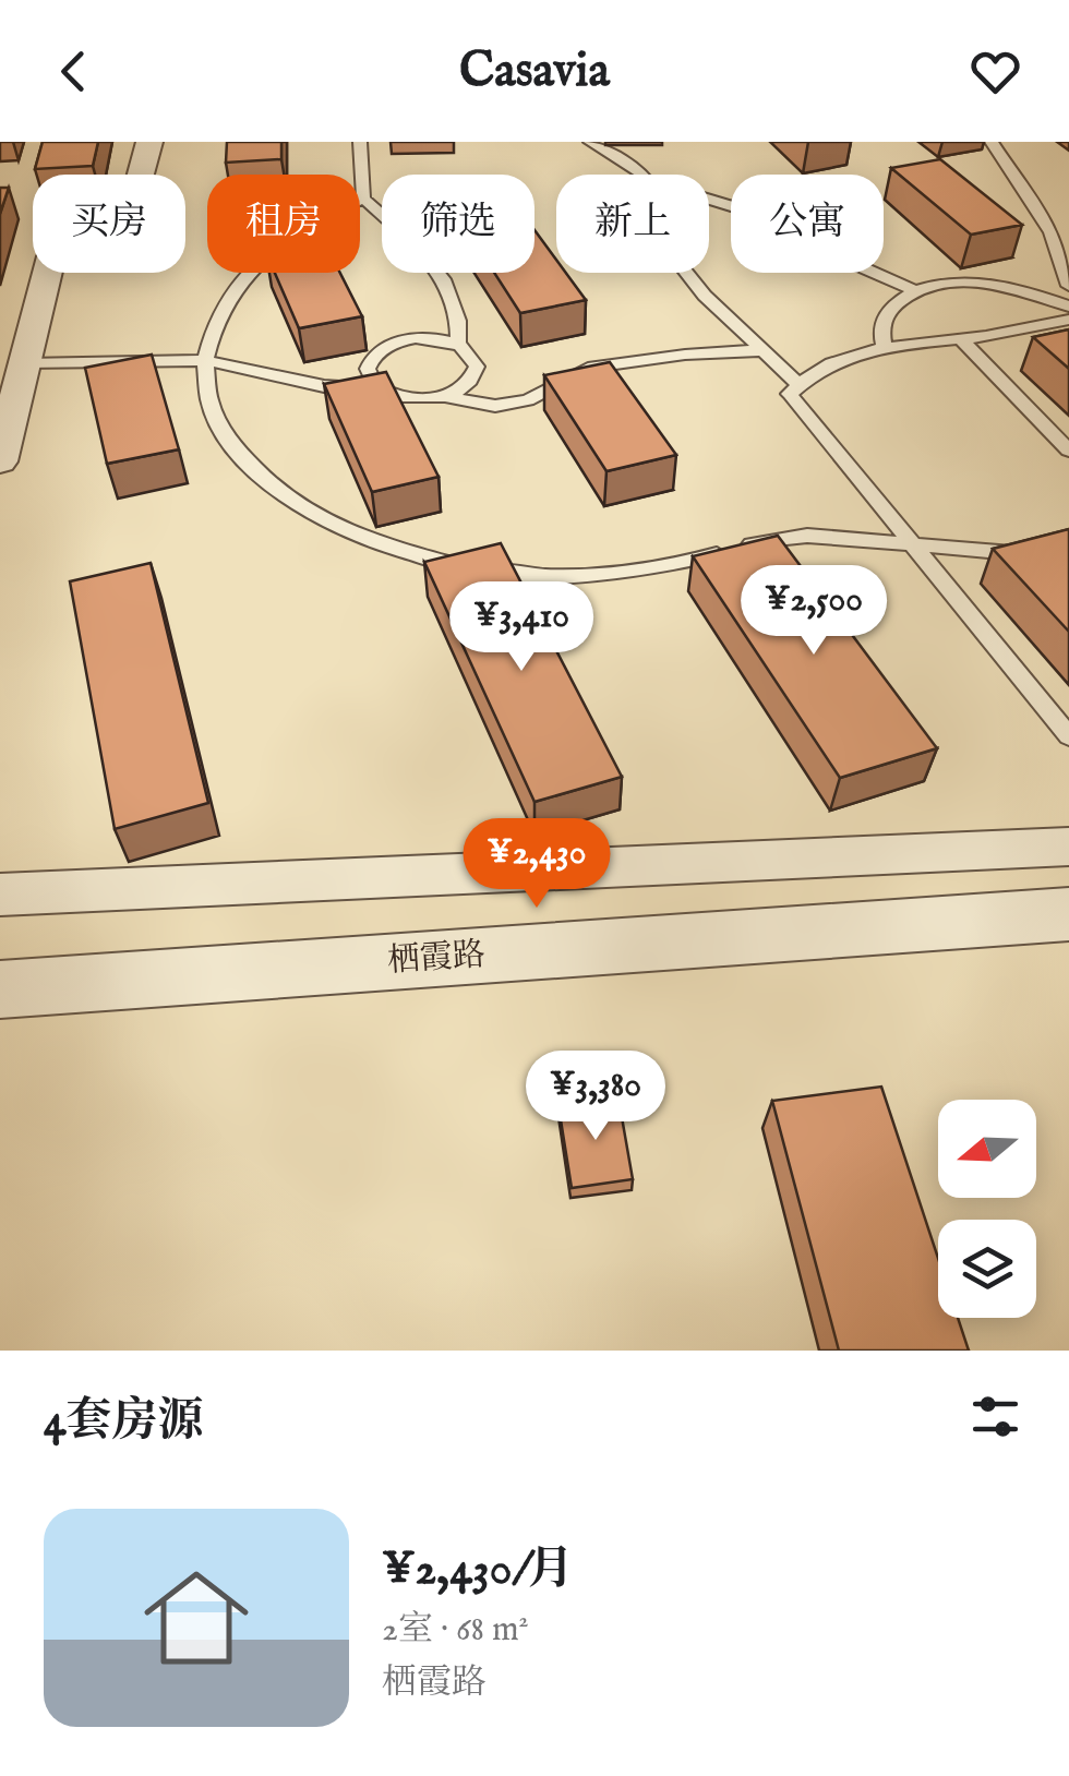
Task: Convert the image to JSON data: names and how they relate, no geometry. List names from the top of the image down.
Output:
{
  "streets": {
    "street": ["栖霞路"]
  },
  "north": "left",
  "page": {
    "header": "Casavia",
    "chip": [
      "买房",
      "租房",
      "筛选",
      "新上",
      "公寓"
    ],
    "price": [
      "¥2,500",
      "¥3,410",
      "¥2,430",
      "¥3,380"
    ],
    "heading": "4套房源",
    "list": [
      {
        "name": "¥2,430/月",
        "note": "2室 · 68 m² · 栖霞路"
      }
    ]
  }
}
